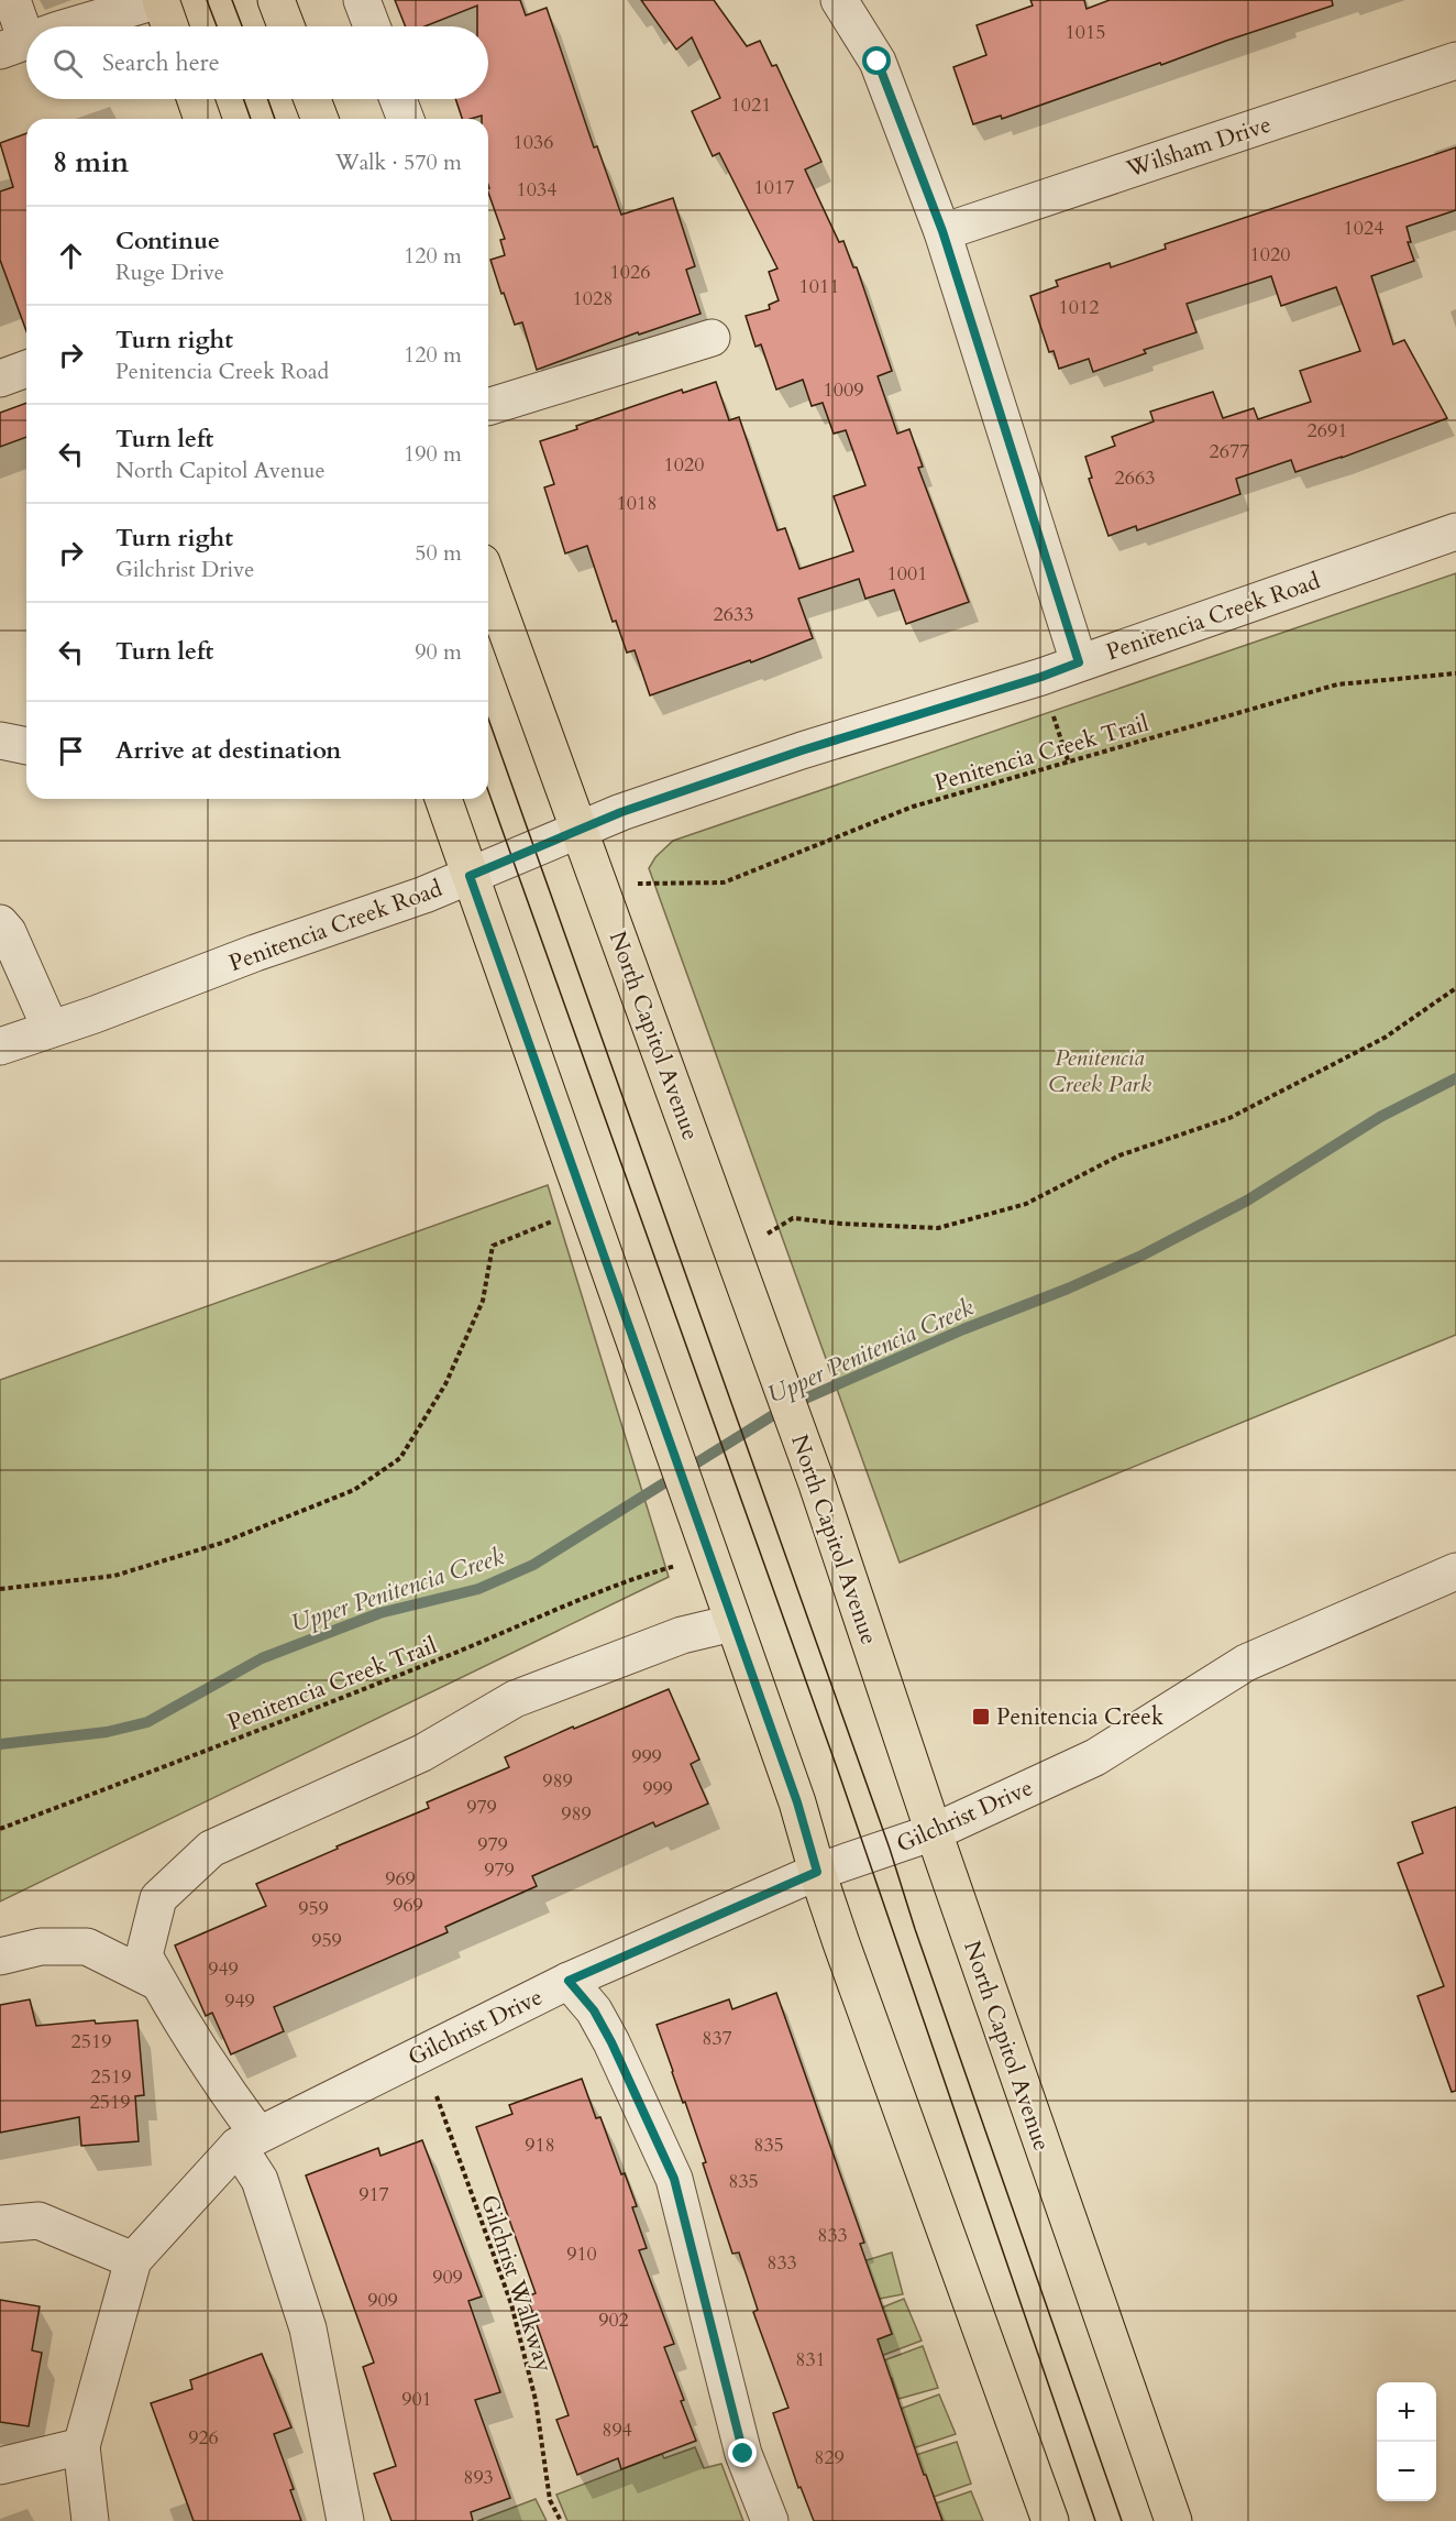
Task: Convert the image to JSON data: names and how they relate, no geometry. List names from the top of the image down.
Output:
{
  "streets": {
    "main road": ["North Capitol Avenue"],
    "street": ["Wilsham Drive", "Penitencia Creek Road", "Gilchrist Drive"],
    "path": ["Penitencia Creek Trail", "Gilchrist Walkway"]
  },
  "crossings": [
    ["Penitencia Creek Road", "North Capitol Avenue"],
    ["North Capitol Avenue", "Gilchrist Drive"]
  ],
  "water": ["Upper Penitencia Creek"],
  "parks": ["Penitencia Creek Park"],
  "places": {
    "transit": ["Penitencia Creek"]
  },
  "house_numbers": [
    "1015",
    "1021",
    "1036",
    "1017",
    "1034",
    "1024",
    "1020",
    "1026",
    "1011",
    "1028",
    "1012",
    "1009",
    "2691",
    "2677",
    "1020",
    "2663",
    "1018",
    "1001",
    "2633",
    "999",
    "989",
    "999",
    "979",
    "989",
    "979",
    "979",
    "969",
    "969",
    "959",
    "959",
    "949",
    "949",
    "837",
    "2519",
    "2519",
    "2519",
    "918",
    "835",
    "835",
    "917",
    "833",
    "910",
    "833",
    "909",
    "909",
    "902",
    "831",
    "901",
    "894",
    "926",
    "829",
    "893"
  ],
  "page": {
    "search": "Search here",
    "heading": ["8 min", "Walk · 570 m"],
    "list": [
      ["Continue", "Ruge Drive", "120 m"],
      ["Turn right", "Penitencia Creek Road", "120 m"],
      ["Turn left", "North Capitol Avenue", "190 m"],
      ["Turn right", "Gilchrist Drive", "50 m"],
      ["Turn left", "90 m"],
      "Arrive at destination"
    ],
    "map_buttons": ["+", "−"]
  }
}
